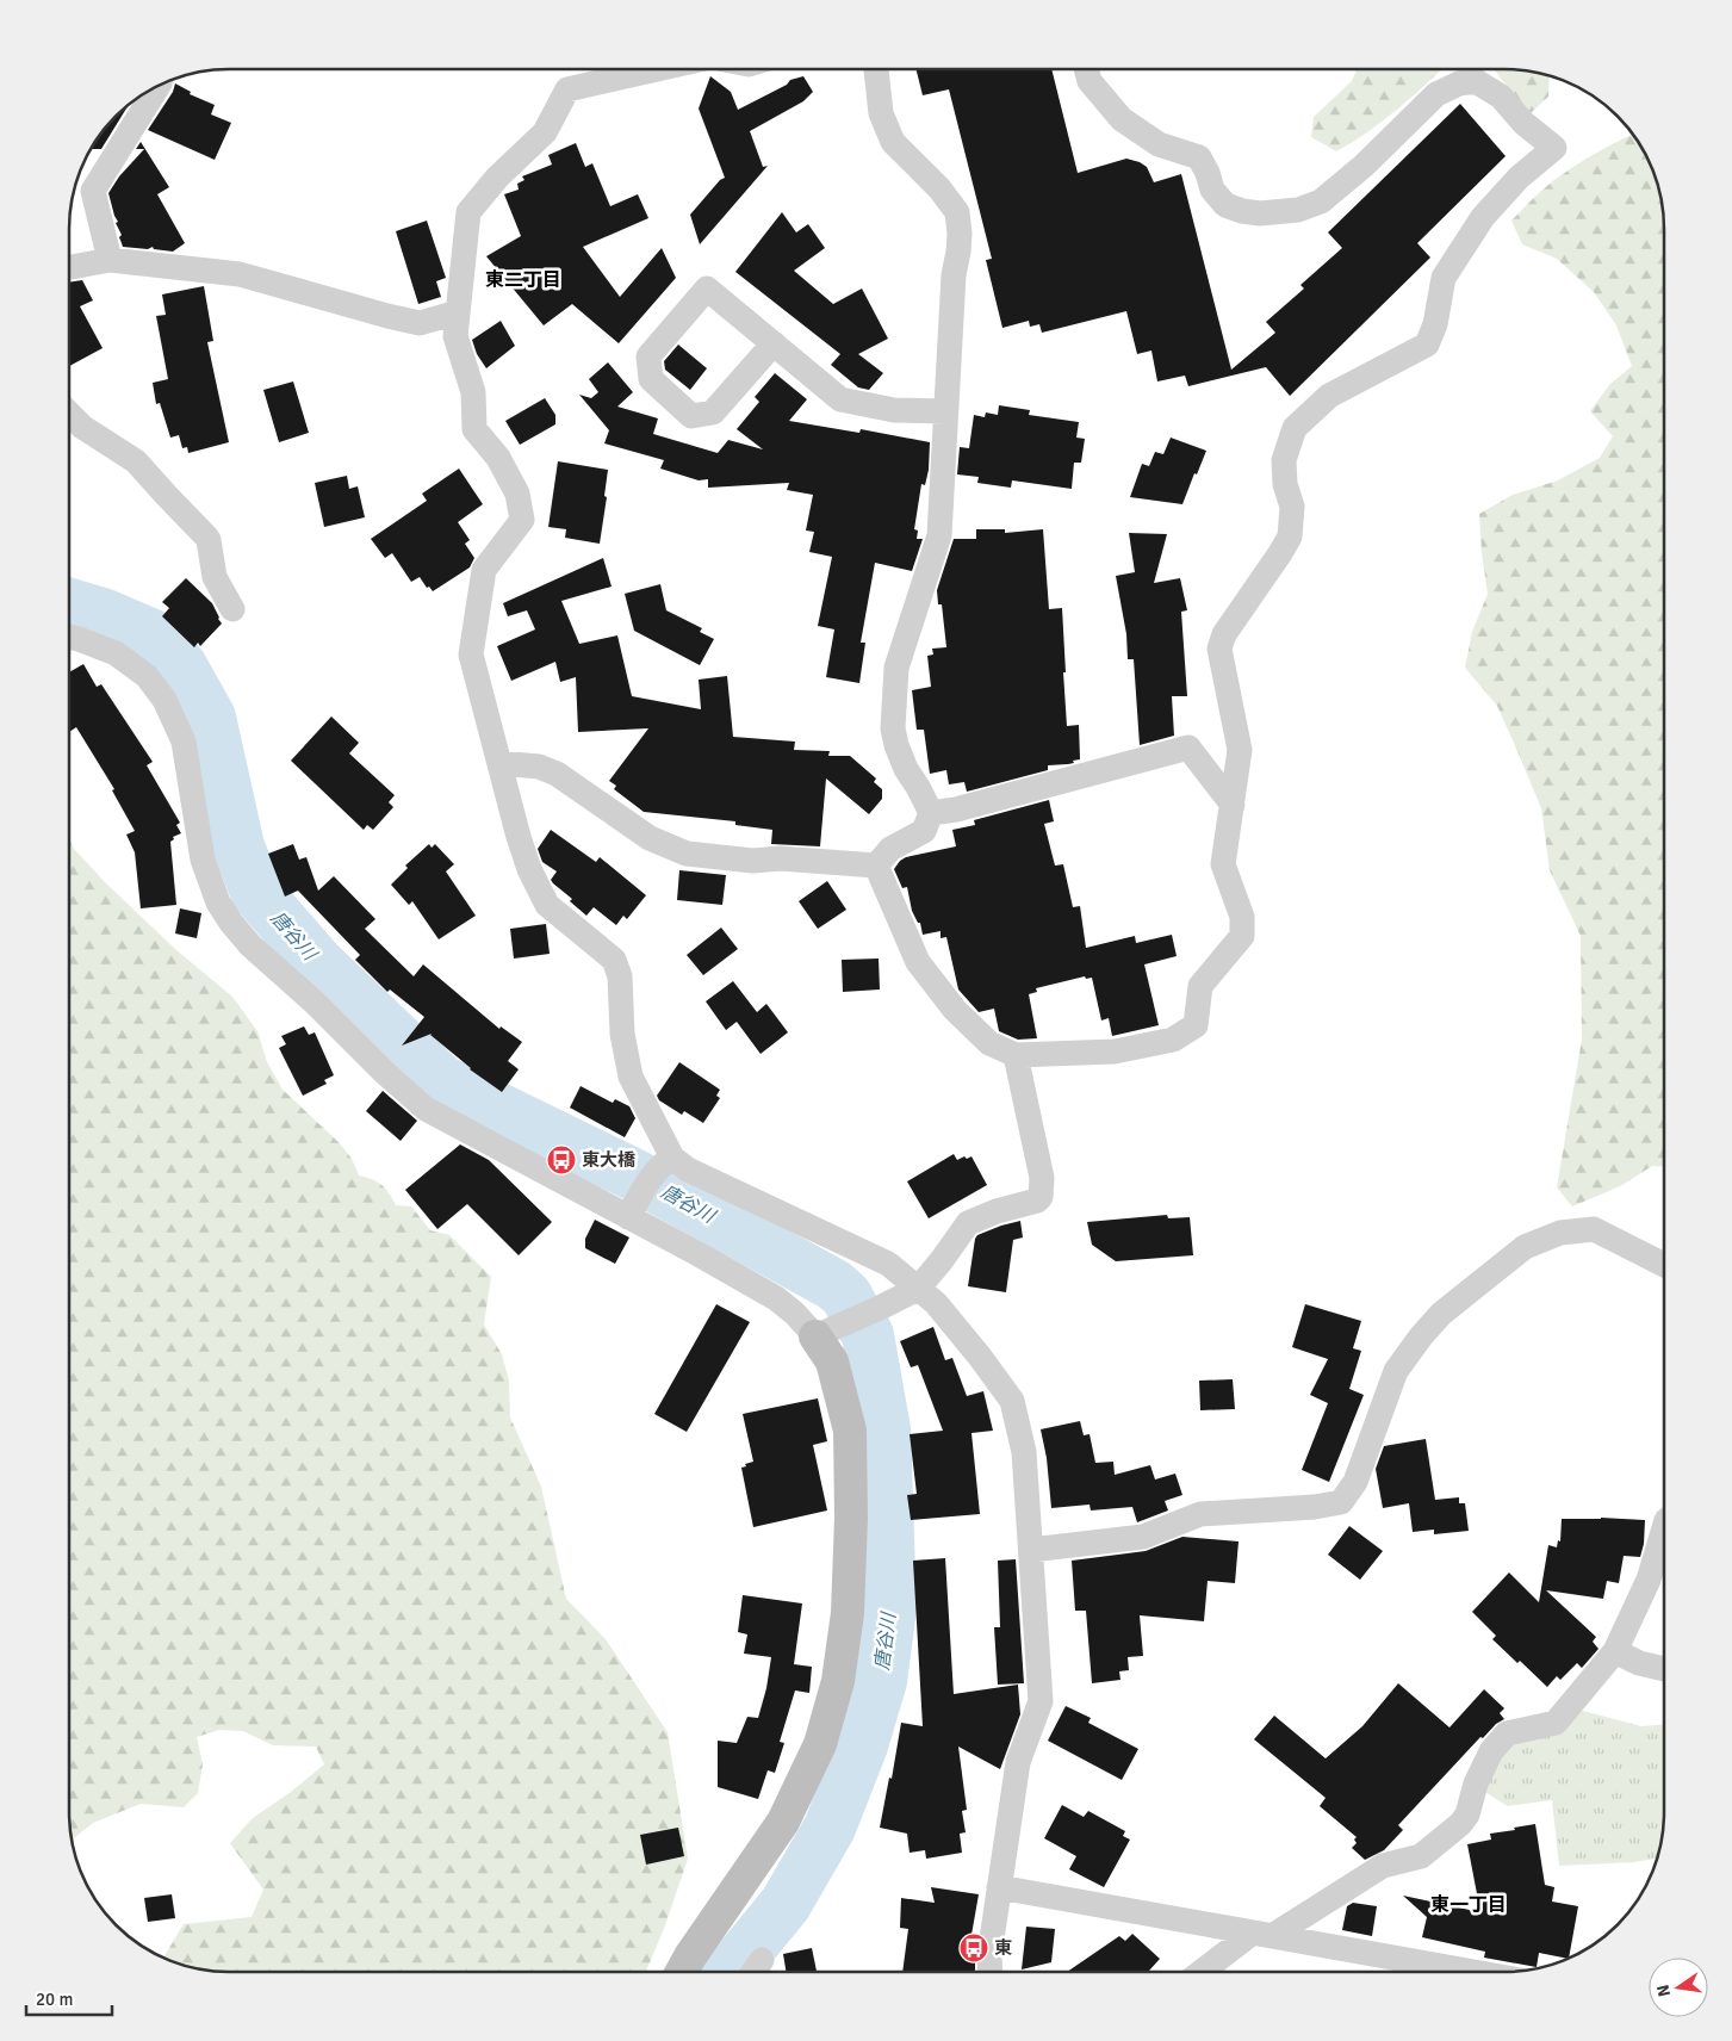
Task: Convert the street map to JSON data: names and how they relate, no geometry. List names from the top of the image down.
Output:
{
  "districts": ["東二丁目", "東一丁目"],
  "water": ["唐谷川"],
  "places": {
    "bus stop": ["東大橋", "東"]
  },
  "scale_bar": "20 m",
  "north": "left"
}
